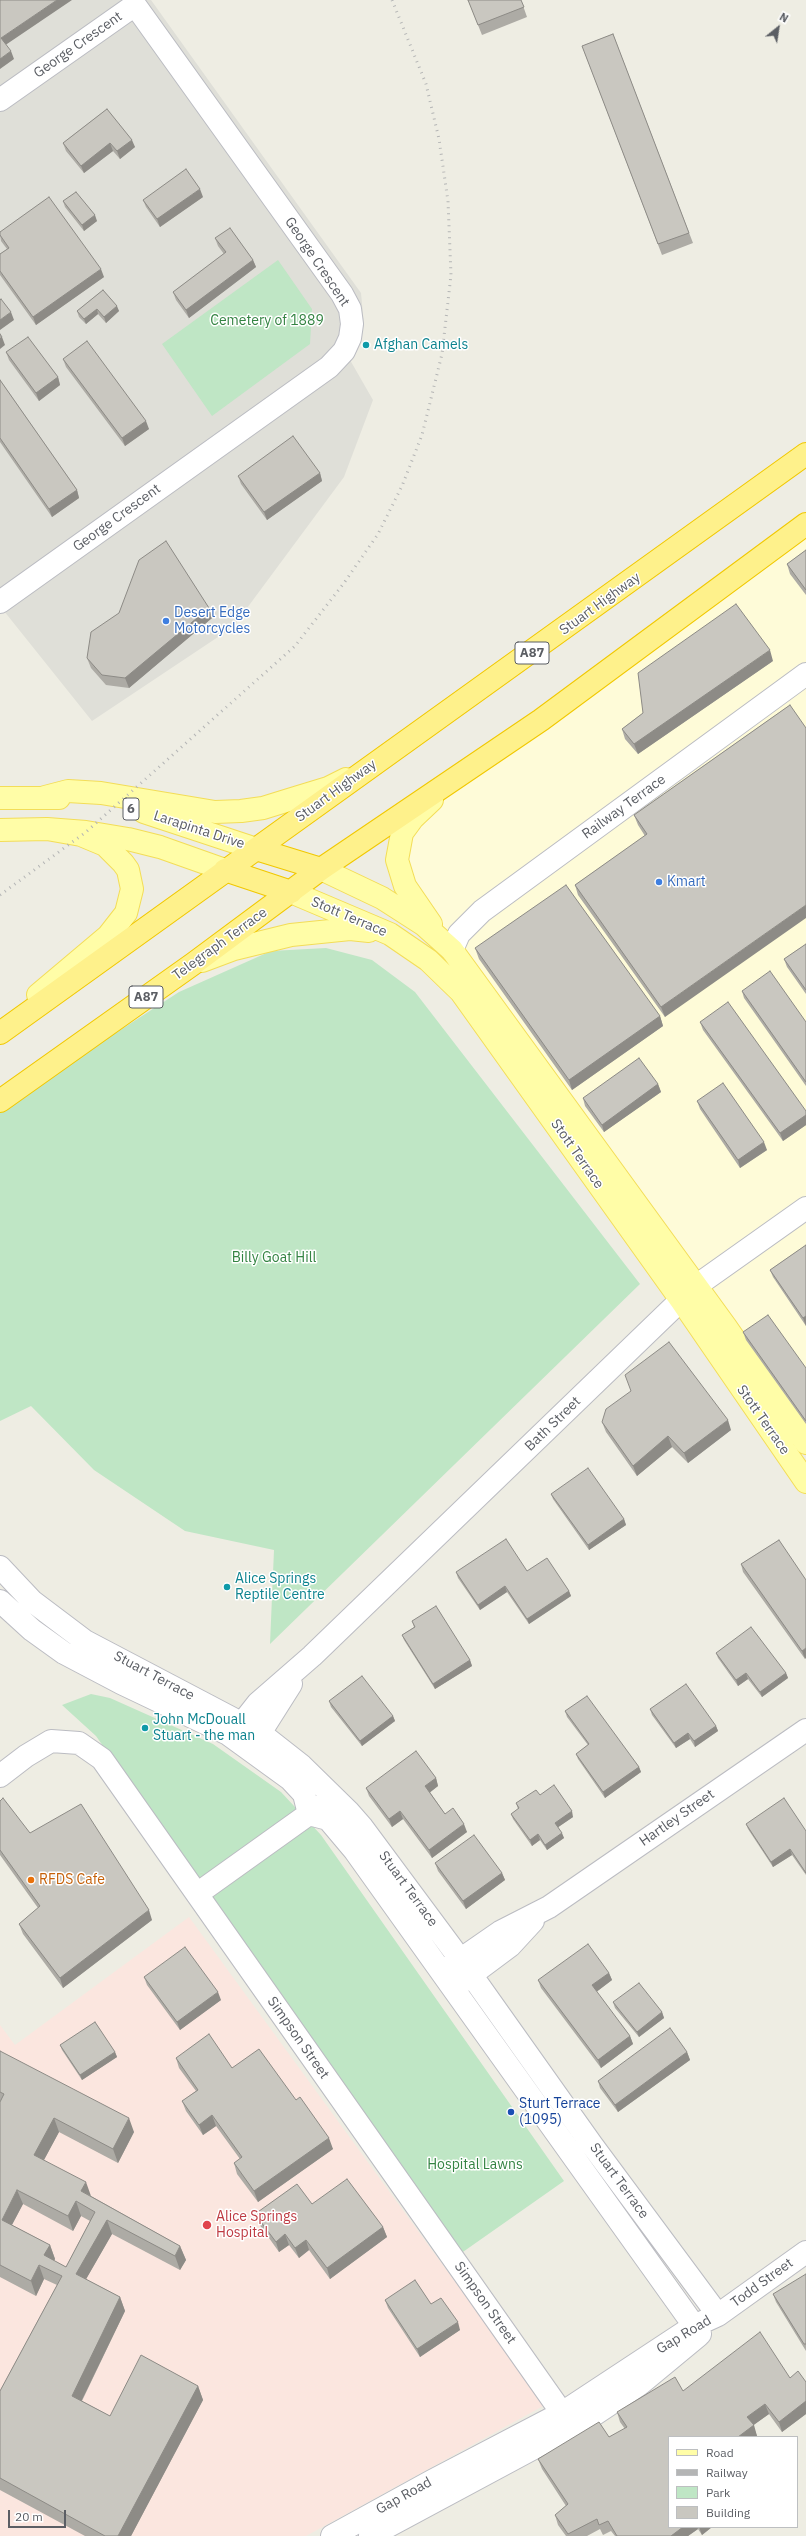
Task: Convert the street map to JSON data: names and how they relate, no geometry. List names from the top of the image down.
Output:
{
  "streets": {
    "highway": [
      "Stuart Highway",
      "A87",
      "6",
      "Telegraph Terrace"
    ],
    "main road": ["Larapinta Drive", "Stott Terrace"],
    "street": [
      "George Crescent",
      "Railway Terrace",
      "Bath Street",
      "Stuart Terrace",
      "Hartley Street",
      "Simpson Street",
      "Todd Street",
      "Gap Road"
    ]
  },
  "crossings": [
    ["Stuart Highway", "A87"],
    ["Stuart Highway", "6"],
    ["Stuart Highway", "Larapinta Drive"],
    ["A87", "6"],
    ["A87", "Larapinta Drive"],
    ["A87", "Stott Terrace"],
    ["A87", "Telegraph Terrace"],
    ["Railway Terrace", "Stott Terrace"],
    ["6", "Larapinta Drive"],
    ["6", "Stott Terrace"],
    ["6", "Telegraph Terrace"],
    ["Stott Terrace", "Telegraph Terrace"],
    ["Stott Terrace", "Bath Street"],
    ["Bath Street", "Stuart Terrace"],
    ["Stuart Terrace", "Hartley Street"],
    ["Stuart Terrace", "Todd Street"],
    ["Stuart Terrace", "Gap Road"],
    ["Simpson Street", "Gap Road"],
    ["Todd Street", "Gap Road"]
  ],
  "parks": ["Cemetery of 1889", "Billy Goat Hill", "Hospital Lawns"],
  "places": [
    "Afghan Camels",
    "Desert Edge Motorcycles",
    "Kmart",
    "Alice Springs Reptile Centre",
    "John McDouall Stuart - the man",
    "RFDS Cafe",
    "Sturt Terrace (1095)",
    "Alice Springs Hospital"
  ],
  "legend": [
    "Road",
    "Railway",
    "Park",
    "Building"
  ],
  "scale_bar": "20 m",
  "north": "top right"
}
